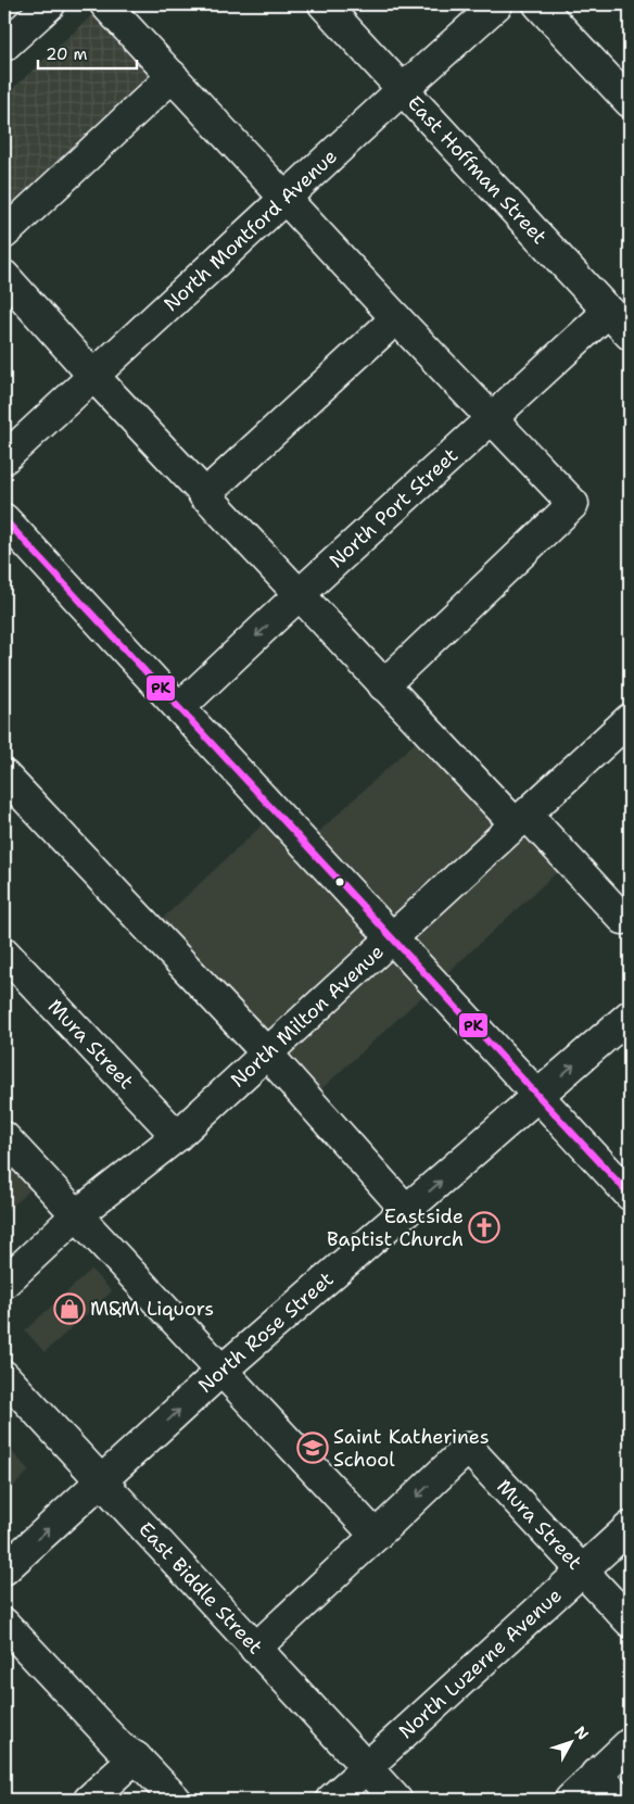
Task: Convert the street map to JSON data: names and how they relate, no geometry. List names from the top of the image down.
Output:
{
  "streets": {
    "street": [
      "East Hoffman Street",
      "North Montford Avenue",
      "North Port Street",
      "North Milton Avenue",
      "Mura Street",
      "North Rose Street",
      "East Biddle Street",
      "North Luzerne Avenue"
    ]
  },
  "crossings": [
    ["East Hoffman Street", "North Montford Avenue"],
    ["East Hoffman Street", "North Port Street"],
    ["North Milton Avenue", "Mura Street"],
    ["Mura Street", "North Luzerne Avenue"],
    ["North Rose Street", "East Biddle Street"],
    ["East Biddle Street", "North Luzerne Avenue"]
  ],
  "one_way": ["North Rose Street"],
  "places": {
    "church": ["Eastside Baptist Church"],
    "shop": ["M&M Liquors"],
    "school or university": ["Saint Katherines School"]
  },
  "lines": ["transit line PK"],
  "scale_bar": "20 m",
  "north": "top right"
}
